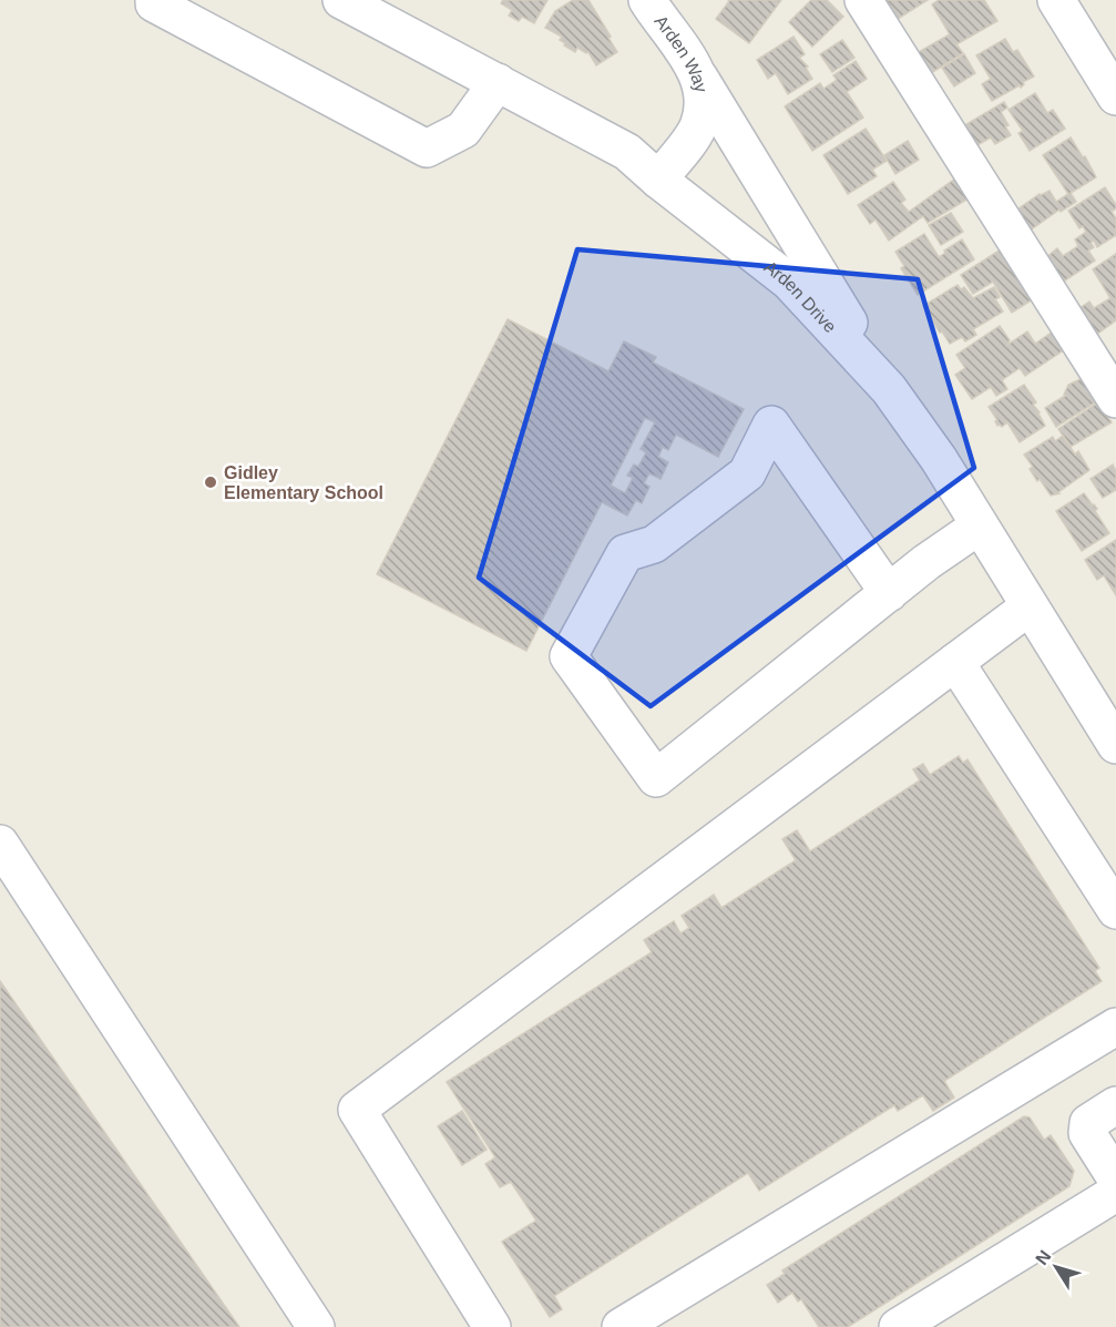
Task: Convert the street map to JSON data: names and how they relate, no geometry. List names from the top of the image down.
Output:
{
  "streets": {
    "street": ["Arden Way", "Arden Drive"]
  },
  "crossings": [
    ["Arden Way", "Arden Drive"]
  ],
  "places": ["Gidley Elementary School"],
  "north": "top left"
}
